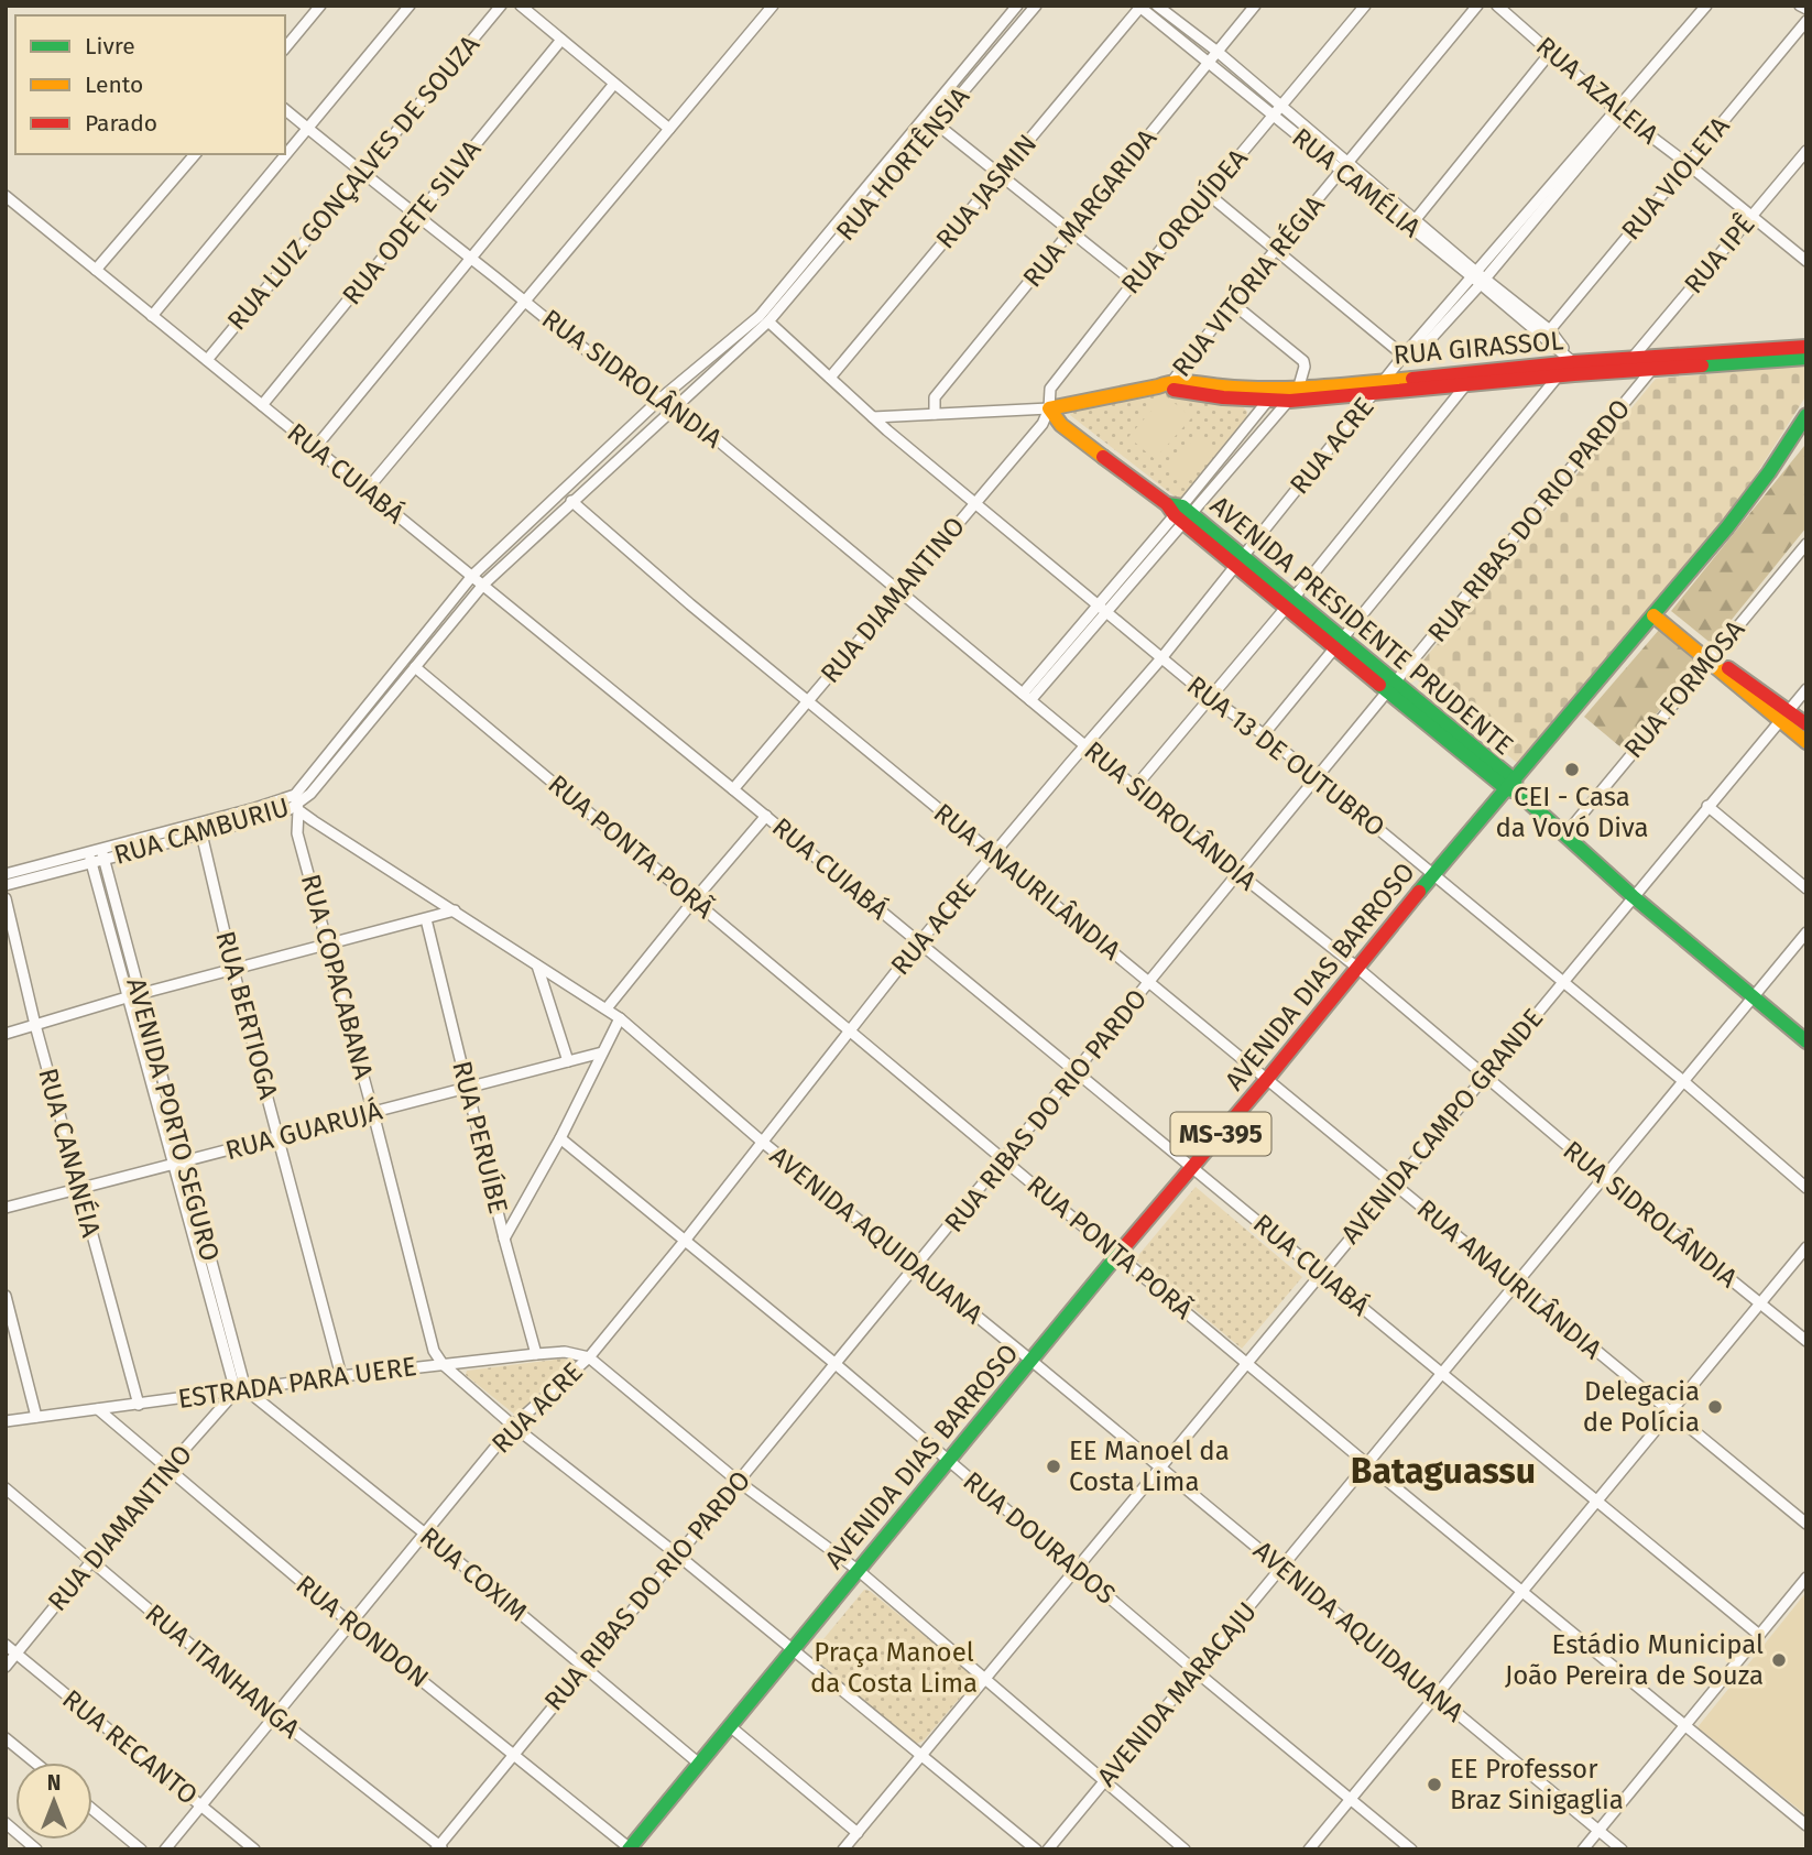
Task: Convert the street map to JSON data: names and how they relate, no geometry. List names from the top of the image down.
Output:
{
  "streets": {
    "street": [
      "RUA AZALEIA",
      "RUA HORTÊNSIA",
      "RUA VIOLETA",
      "RUA LUIZ GONÇALVES DE SOUZA",
      "RUA CAMÉLIA",
      "RUA JASMIN",
      "RUA MARGARIDA",
      "RUA ORQUÍDEA",
      "RUA ODETE SILVA",
      "RUA IPÊ",
      "RUA VITÓRIA RÉGIA",
      "RUA GIRASSOL",
      "RUA SIDROLÂNDIA",
      "RUA ACRE",
      "RUA CUIABÁ",
      "RUA RIBAS DO RIO PARDO",
      "RUA DIAMANTINO",
      "AVENIDA PRESIDENTE PRUDENTE",
      "RUA FORMOSA",
      "RUA 13 DE OUTUBRO",
      "RUA CAMBURIU",
      "RUA PONTA PORÃ",
      "RUA ANAURILÂNDIA",
      "RUA COPACABANA",
      "AVENIDA DIAS BARROSO",
      "RUA BERTIOGA",
      "AVENIDA PORTO SEGURO",
      "AVENIDA CAMPO GRANDE",
      "RUA GUARUJÁ",
      "MS-395",
      "RUA PERUÍBE",
      "RUA CANANÉIA",
      "AVENIDA AQUIDAUANA",
      "ESTRADA PARA UERE",
      "RUA DOURADOS",
      "RUA COXIM",
      "RUA RONDON",
      "RUA ITANHANGA",
      "AVENIDA MARACAJU",
      "RUA RECANTO"
    ]
  },
  "crossings": [
    ["RUA AZALEIA", "RUA VIOLETA"],
    ["RUA AZALEIA", "RUA IPÊ"],
    ["RUA AZALEIA", "RUA ACRE"],
    ["RUA HORTÊNSIA", "RUA SIDROLÂNDIA"],
    ["RUA HORTÊNSIA", "RUA 13 DE OUTUBRO"],
    ["RUA HORTÊNSIA", "RUA CAMBURIU"],
    ["RUA LUIZ GONÇALVES DE SOUZA", "RUA SIDROLÂNDIA"],
    ["RUA LUIZ GONÇALVES DE SOUZA", "RUA CUIABÁ"],
    ["RUA CAMÉLIA", "RUA JASMIN"],
    ["RUA CAMÉLIA", "RUA MARGARIDA"],
    ["RUA CAMÉLIA", "RUA ORQUÍDEA"],
    ["RUA JASMIN", "RUA 13 DE OUTUBRO"],
    ["RUA MARGARIDA", "RUA GIRASSOL"],
    ["RUA ORQUÍDEA", "RUA GIRASSOL"],
    ["RUA ORQUÍDEA", "RUA DIAMANTINO"],
    ["RUA ORQUÍDEA", "AVENIDA PRESIDENTE PRUDENTE"],
    ["RUA ODETE SILVA", "RUA SIDROLÂNDIA"],
    ["RUA ODETE SILVA", "RUA CUIABÁ"],
    ["RUA IPÊ", "RUA GIRASSOL"],
    ["RUA VITÓRIA RÉGIA", "RUA GIRASSOL"],
    ["RUA GIRASSOL", "RUA ACRE"],
    ["RUA GIRASSOL", "RUA RIBAS DO RIO PARDO"],
    ["RUA GIRASSOL", "RUA DIAMANTINO"],
    ["RUA GIRASSOL", "AVENIDA PRESIDENTE PRUDENTE"],
    ["RUA GIRASSOL", "RUA 13 DE OUTUBRO"],
    ["RUA SIDROLÂNDIA", "RUA ACRE"],
    ["RUA SIDROLÂNDIA", "RUA RIBAS DO RIO PARDO"],
    ["RUA SIDROLÂNDIA", "RUA DIAMANTINO"],
    ["RUA SIDROLÂNDIA", "RUA CAMBURIU"],
    ["RUA SIDROLÂNDIA", "AVENIDA DIAS BARROSO"],
    ["RUA SIDROLÂNDIA", "AVENIDA CAMPO GRANDE"],
    ["RUA SIDROLÂNDIA", "AVENIDA MARACAJU"],
    ["RUA ACRE", "RUA CUIABÁ"],
    ["RUA ACRE", "AVENIDA PRESIDENTE PRUDENTE"],
    ["RUA ACRE", "RUA 13 DE OUTUBRO"],
    ["RUA ACRE", "RUA PONTA PORÃ"],
    ["RUA ACRE", "RUA ANAURILÂNDIA"],
    ["RUA ACRE", "AVENIDA AQUIDAUANA"],
    ["RUA ACRE", "ESTRADA PARA UERE"],
    ["RUA ACRE", "RUA DOURADOS"],
    ["RUA ACRE", "RUA COXIM"],
    ["RUA ACRE", "RUA RONDON"],
    ["RUA ACRE", "RUA ITANHANGA"],
    ["RUA ACRE", "RUA RECANTO"],
    ["RUA CUIABÁ", "RUA RIBAS DO RIO PARDO"],
    ["RUA CUIABÁ", "RUA DIAMANTINO"],
    ["RUA CUIABÁ", "RUA CAMBURIU"],
    ["RUA CUIABÁ", "AVENIDA DIAS BARROSO"],
    ["RUA CUIABÁ", "AVENIDA CAMPO GRANDE"],
    ["RUA CUIABÁ", "AVENIDA MARACAJU"],
    ["RUA RIBAS DO RIO PARDO", "AVENIDA PRESIDENTE PRUDENTE"],
    ["RUA RIBAS DO RIO PARDO", "RUA 13 DE OUTUBRO"],
    ["RUA RIBAS DO RIO PARDO", "RUA PONTA PORÃ"],
    ["RUA RIBAS DO RIO PARDO", "RUA ANAURILÂNDIA"],
    ["RUA RIBAS DO RIO PARDO", "AVENIDA AQUIDAUANA"],
    ["RUA RIBAS DO RIO PARDO", "RUA DOURADOS"],
    ["RUA RIBAS DO RIO PARDO", "RUA COXIM"],
    ["RUA RIBAS DO RIO PARDO", "RUA RONDON"],
    ["RUA RIBAS DO RIO PARDO", "RUA ITANHANGA"],
    ["RUA DIAMANTINO", "AVENIDA PRESIDENTE PRUDENTE"],
    ["RUA DIAMANTINO", "RUA 13 DE OUTUBRO"],
    ["RUA DIAMANTINO", "RUA ANAURILÂNDIA"],
    ["RUA DIAMANTINO", "AVENIDA PORTO SEGURO"],
    ["RUA DIAMANTINO", "ESTRADA PARA UERE"],
    ["RUA DIAMANTINO", "RUA COXIM"],
    ["RUA DIAMANTINO", "RUA RONDON"],
    ["RUA DIAMANTINO", "RUA ITANHANGA"],
    ["RUA DIAMANTINO", "RUA RECANTO"],
    ["AVENIDA PRESIDENTE PRUDENTE", "RUA FORMOSA"],
    ["AVENIDA PRESIDENTE PRUDENTE", "AVENIDA DIAS BARROSO"],
    ["AVENIDA PRESIDENTE PRUDENTE", "AVENIDA CAMPO GRANDE"],
    ["AVENIDA PRESIDENTE PRUDENTE", "AVENIDA MARACAJU"],
    ["RUA 13 DE OUTUBRO", "AVENIDA DIAS BARROSO"],
    ["RUA 13 DE OUTUBRO", "AVENIDA CAMPO GRANDE"],
    ["RUA 13 DE OUTUBRO", "AVENIDA MARACAJU"],
    ["RUA CAMBURIU", "RUA PONTA PORÃ"],
    ["RUA CAMBURIU", "RUA ANAURILÂNDIA"],
    ["RUA CAMBURIU", "RUA COPACABANA"],
    ["RUA CAMBURIU", "RUA BERTIOGA"],
    ["RUA CAMBURIU", "AVENIDA PORTO SEGURO"],
    ["RUA CAMBURIU", "AVENIDA AQUIDAUANA"],
    ["RUA PONTA PORÃ", "AVENIDA DIAS BARROSO"],
    ["RUA PONTA PORÃ", "AVENIDA CAMPO GRANDE"],
    ["RUA PONTA PORÃ", "AVENIDA MARACAJU"],
    ["RUA ANAURILÂNDIA", "AVENIDA DIAS BARROSO"],
    ["RUA ANAURILÂNDIA", "AVENIDA CAMPO GRANDE"],
    ["RUA ANAURILÂNDIA", "AVENIDA MARACAJU"],
    ["RUA COPACABANA", "RUA GUARUJÁ"],
    ["RUA COPACABANA", "AVENIDA AQUIDAUANA"],
    ["RUA COPACABANA", "ESTRADA PARA UERE"],
    ["AVENIDA DIAS BARROSO", "AVENIDA AQUIDAUANA"],
    ["AVENIDA DIAS BARROSO", "RUA DOURADOS"],
    ["AVENIDA DIAS BARROSO", "RUA COXIM"],
    ["AVENIDA DIAS BARROSO", "RUA RONDON"],
    ["RUA BERTIOGA", "RUA GUARUJÁ"],
    ["RUA BERTIOGA", "ESTRADA PARA UERE"],
    ["AVENIDA PORTO SEGURO", "RUA GUARUJÁ"],
    ["AVENIDA PORTO SEGURO", "ESTRADA PARA UERE"],
    ["AVENIDA PORTO SEGURO", "RUA COXIM"],
    ["AVENIDA CAMPO GRANDE", "AVENIDA AQUIDAUANA"],
    ["AVENIDA CAMPO GRANDE", "RUA DOURADOS"],
    ["RUA GUARUJÁ", "RUA PERUÍBE"],
    ["RUA GUARUJÁ", "RUA CANANÉIA"],
    ["RUA PERUÍBE", "ESTRADA PARA UERE"],
    ["RUA CANANÉIA", "ESTRADA PARA UERE"],
    ["AVENIDA AQUIDAUANA", "AVENIDA MARACAJU"],
    ["ESTRADA PARA UERE", "RUA COXIM"],
    ["ESTRADA PARA UERE", "RUA RONDON"],
    ["RUA DOURADOS", "AVENIDA MARACAJU"]
  ],
  "districts": ["Bataguassu"],
  "parks": ["Praça Manoel da Costa Lima"],
  "places": [
    "CEI - Casa da Vovó Diva",
    "Delegacia de Polícia",
    "EE Manoel da Costa Lima",
    "Estádio Municipal João Pereira de Souza",
    "EE Professor Braz Sinigaglia"
  ],
  "legend": ["Livre", "Lento", "Parado"],
  "north": "top"
}
